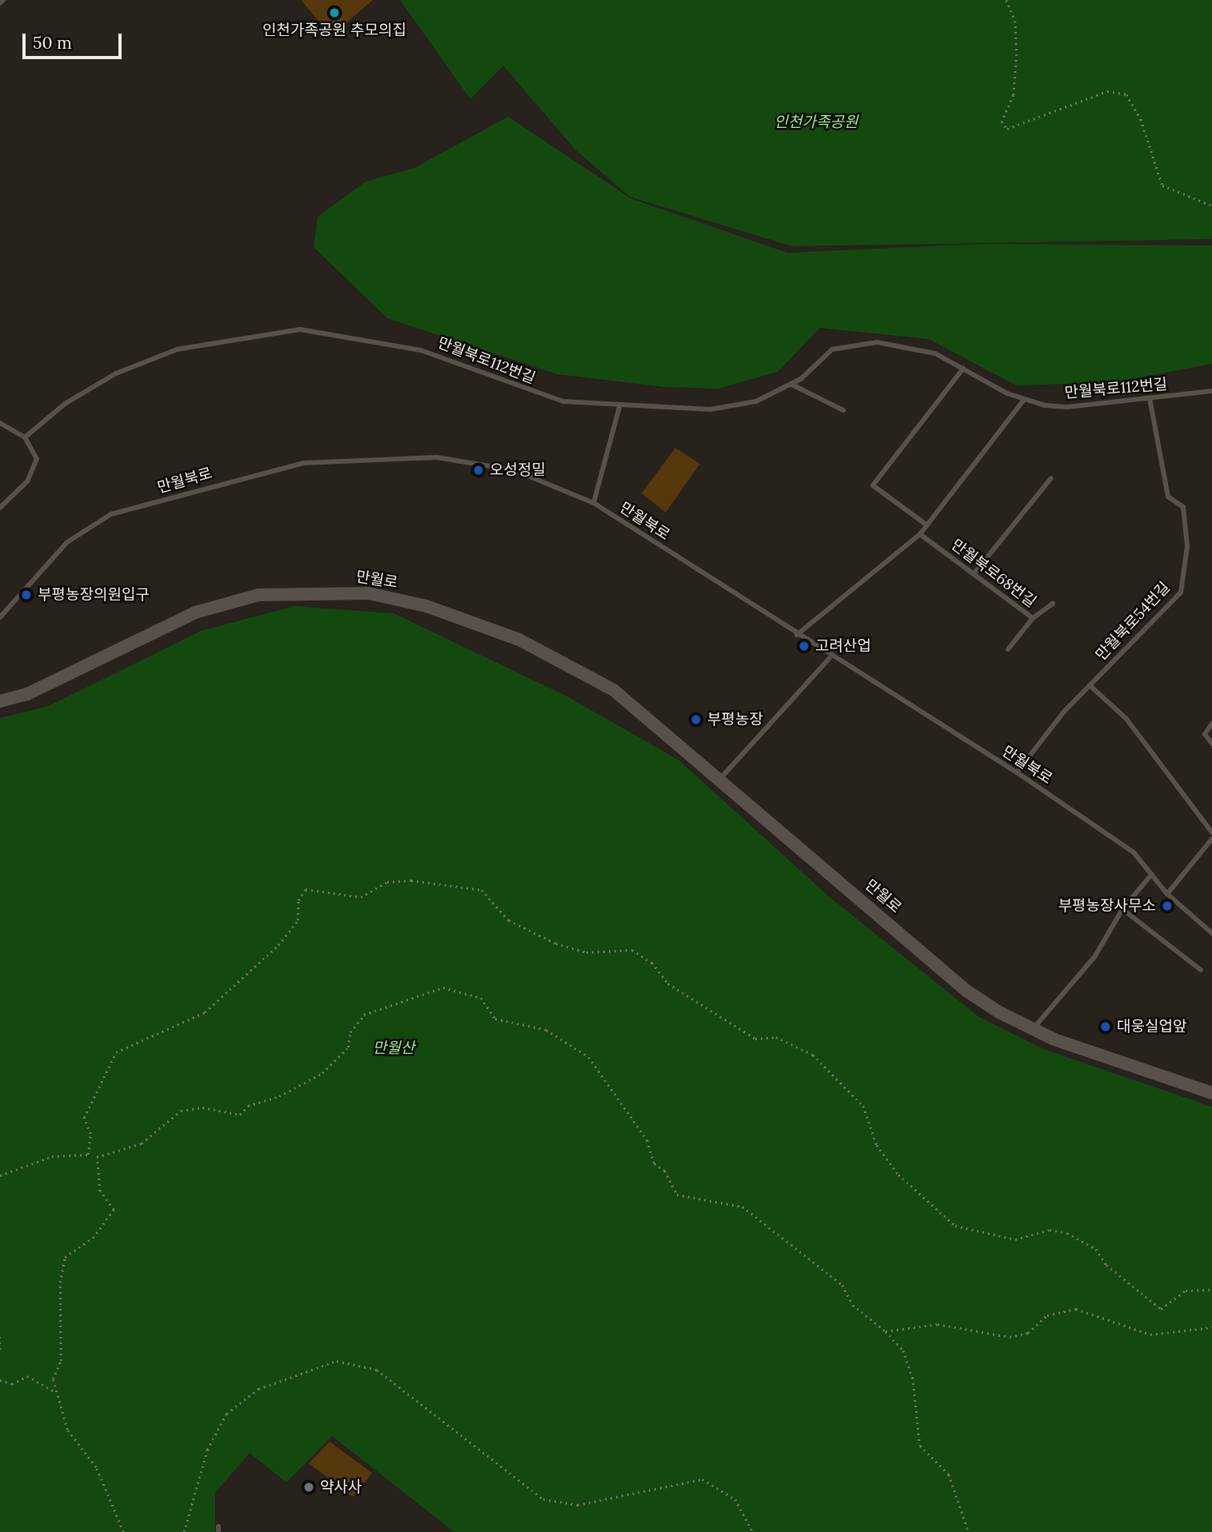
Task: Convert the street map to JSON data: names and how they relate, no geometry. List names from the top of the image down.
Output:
{
  "streets": {
    "street": ["만월로"],
    "lane": [
      "만월북로112번길",
      "만월북로",
      "만월북로68번길",
      "만월북로54번길"
    ]
  },
  "crossings": [
    ["만월북로112번길", "만월북로54번길"],
    ["만월북로", "만월북로54번길"]
  ],
  "parks": ["인천가족공원", "만월산"],
  "places": [
    "인천가족공원 추모의집",
    "오성정밀",
    "부평농장의원입구",
    "고려산업",
    "부평농장",
    "부평농장사무소",
    "대웅실업앞",
    "약사사"
  ],
  "scale_bar": "50 m"
}
